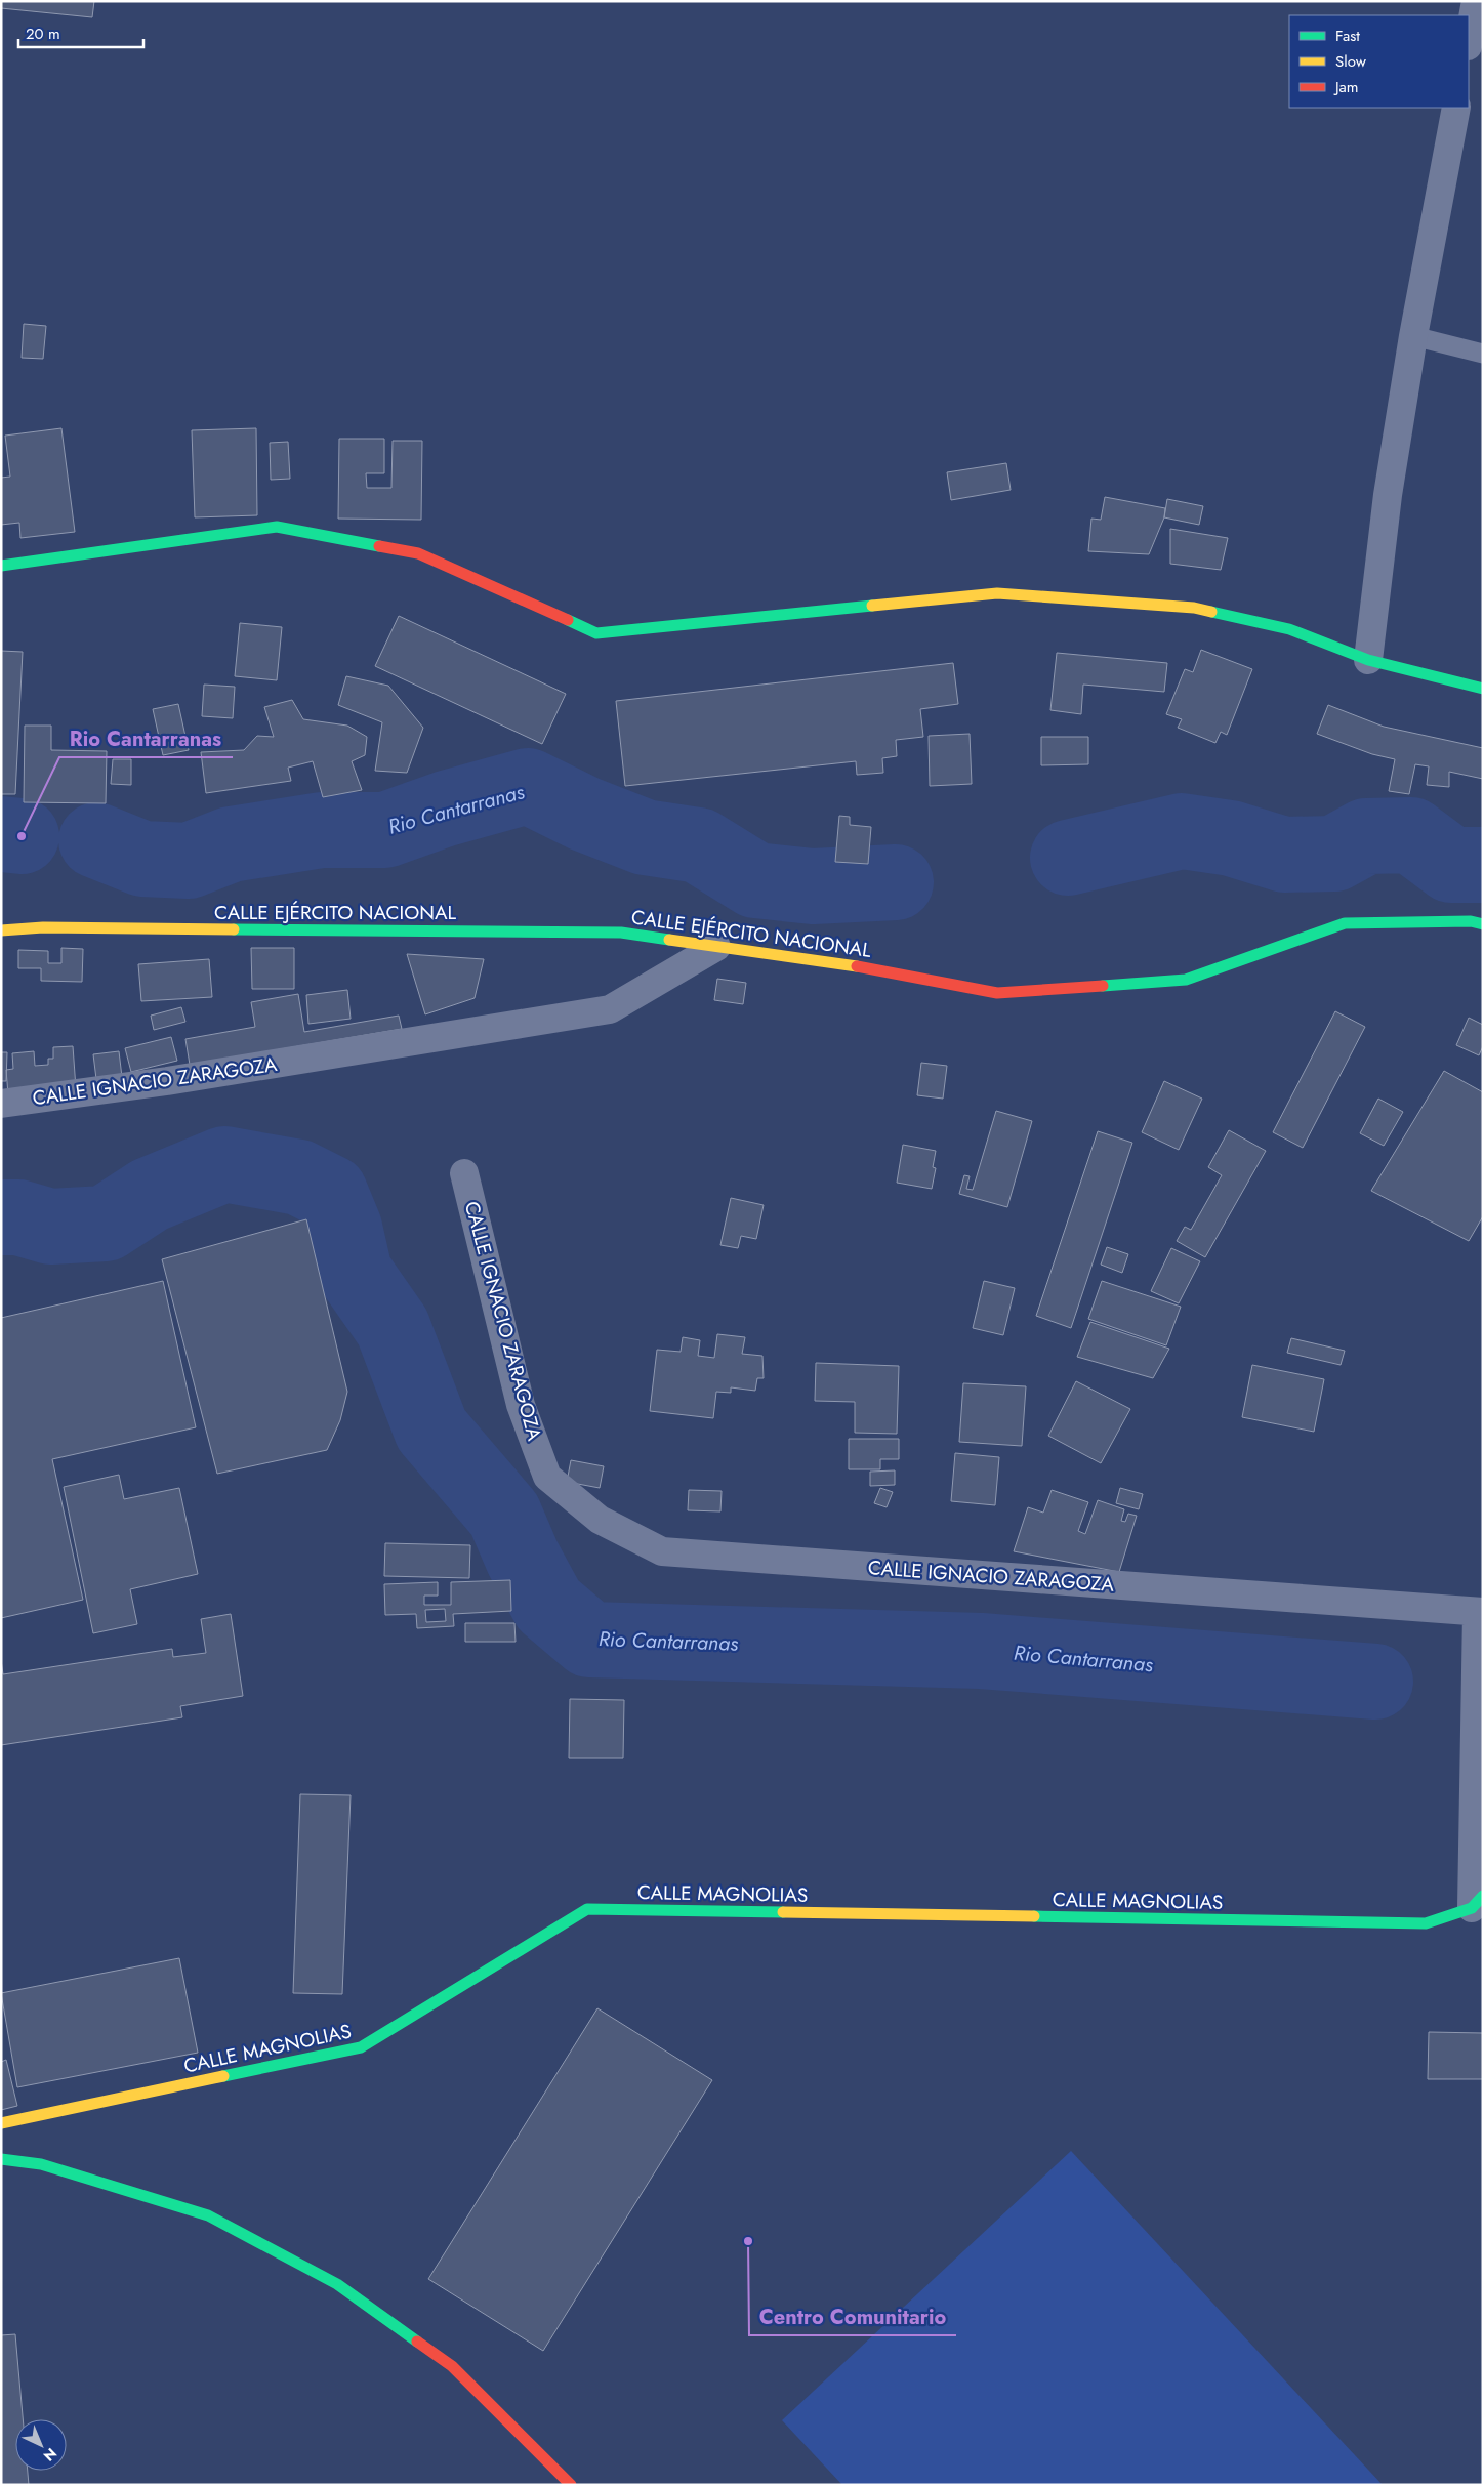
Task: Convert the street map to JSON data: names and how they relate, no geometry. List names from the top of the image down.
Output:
{
  "streets": {
    "street": ["CALLE EJÉRCITO NACIONAL", "CALLE IGNACIO ZARAGOZA", "CALLE MAGNOLIAS"]
  },
  "crossings": [
    ["CALLE EJÉRCITO NACIONAL", "CALLE IGNACIO ZARAGOZA"],
    ["CALLE IGNACIO ZARAGOZA", "CALLE MAGNOLIAS"]
  ],
  "water": ["Rio Cantarranas"],
  "places": ["Rio Cantarranas", "Centro Comunitario"],
  "legend": ["Fast", "Slow", "Jam"],
  "scale_bar": "20 m",
  "north": "bottom right"
}
